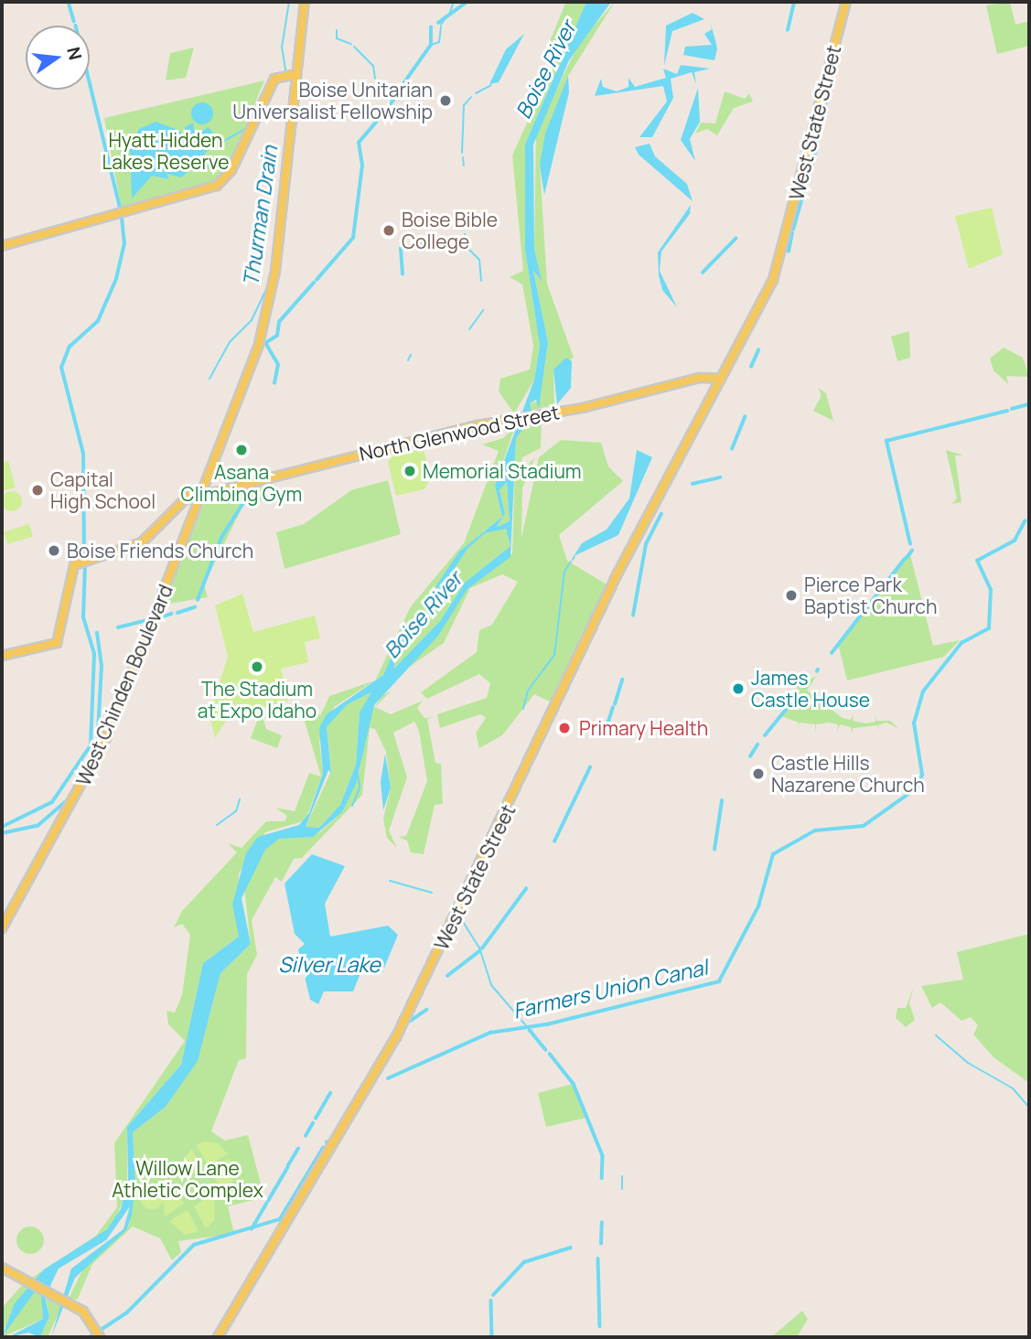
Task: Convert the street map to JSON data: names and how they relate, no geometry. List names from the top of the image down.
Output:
{
  "streets": {
    "main road": ["West State Street", "North Glenwood Street", "West Chinden Boulevard"]
  },
  "crossings": [
    ["West State Street", "North Glenwood Street"],
    ["North Glenwood Street", "West Chinden Boulevard"]
  ],
  "water": [
    "Boise River",
    "Thurman Drain",
    "Silver Lake",
    "Farmers Union Canal"
  ],
  "parks": ["Hyatt Hidden Lakes Reserve", "Willow Lane Athletic Complex"],
  "places": [
    "Boise Unitarian Universalist Fellowship",
    "Boise Bible College",
    "Asana Climbing Gym",
    "Memorial Stadium",
    "Capital High School",
    "Boise Friends Church",
    "Pierce Park Baptist Church",
    "The Stadium at Expo Idaho",
    "James Castle House",
    "Primary Health",
    "Castle Hills Nazarene Church"
  ],
  "north": "right"
}
